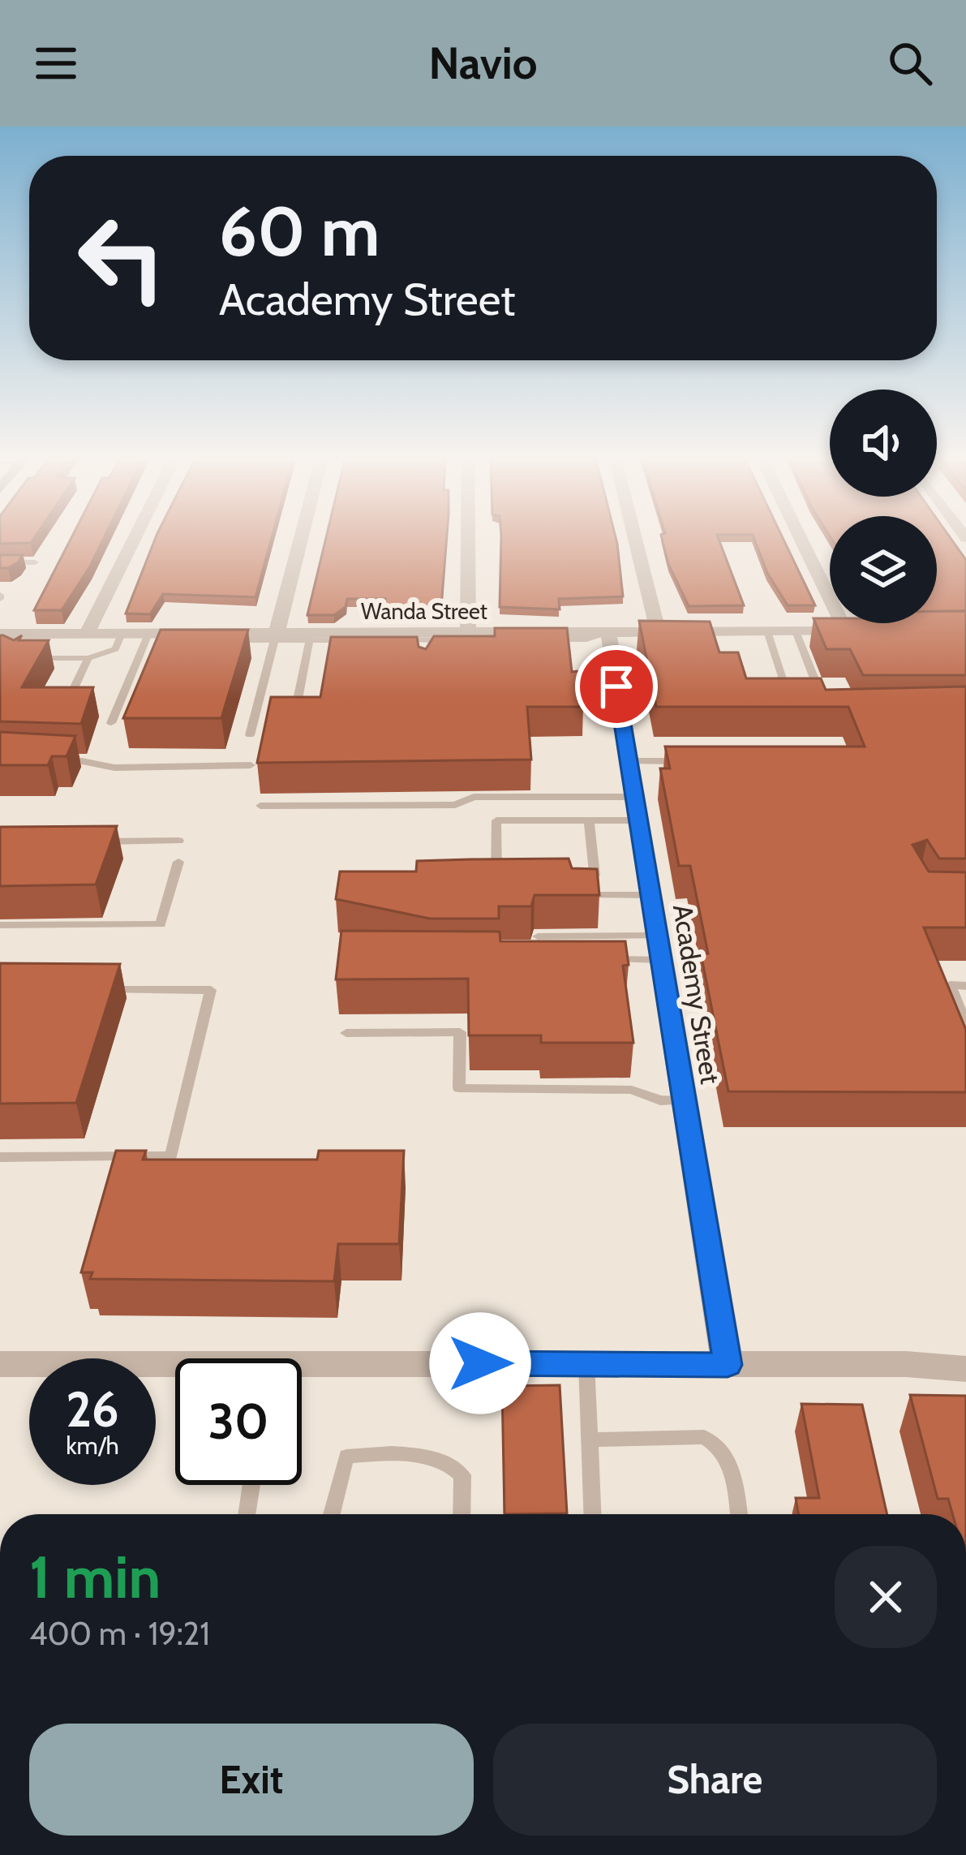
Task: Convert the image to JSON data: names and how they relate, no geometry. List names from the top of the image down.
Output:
{
  "streets": {
    "street": ["Wanda Street", "Academy Street"]
  },
  "crossings": [
    ["Wanda Street", "Academy Street"]
  ],
  "page": {
    "header": "Navio",
    "turn": ["60 m", "Academy Street"],
    "speed": "26 km/h",
    "limit": "30",
    "heading": ["1 min", "400 m · 19:21"],
    "buttons": ["Exit", "Share"]
  }
}
